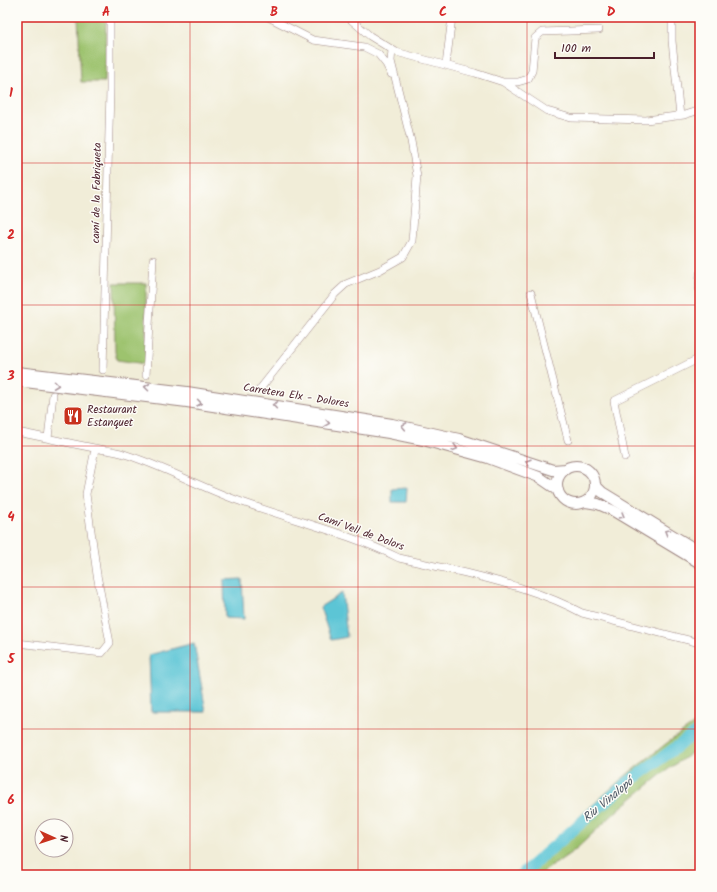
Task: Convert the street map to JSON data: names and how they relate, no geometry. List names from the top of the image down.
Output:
{
  "streets": {
    "main road": ["Carretera Elx - Dolores"],
    "street": ["camí de la Fabriqueta", "Camí Vell de Dolors"]
  },
  "water": ["Riu Vinalopó"],
  "places": {
    "restaurant": ["Restaurant Estanquet"]
  },
  "scale_bar": "100 m",
  "north": "right",
  "grid": {
    "columns": [
      "A",
      "B",
      "C",
      "D"
    ],
    "rows": [
      "1",
      "2",
      "3",
      "4",
      "5",
      "6"
    ]
  }
}
